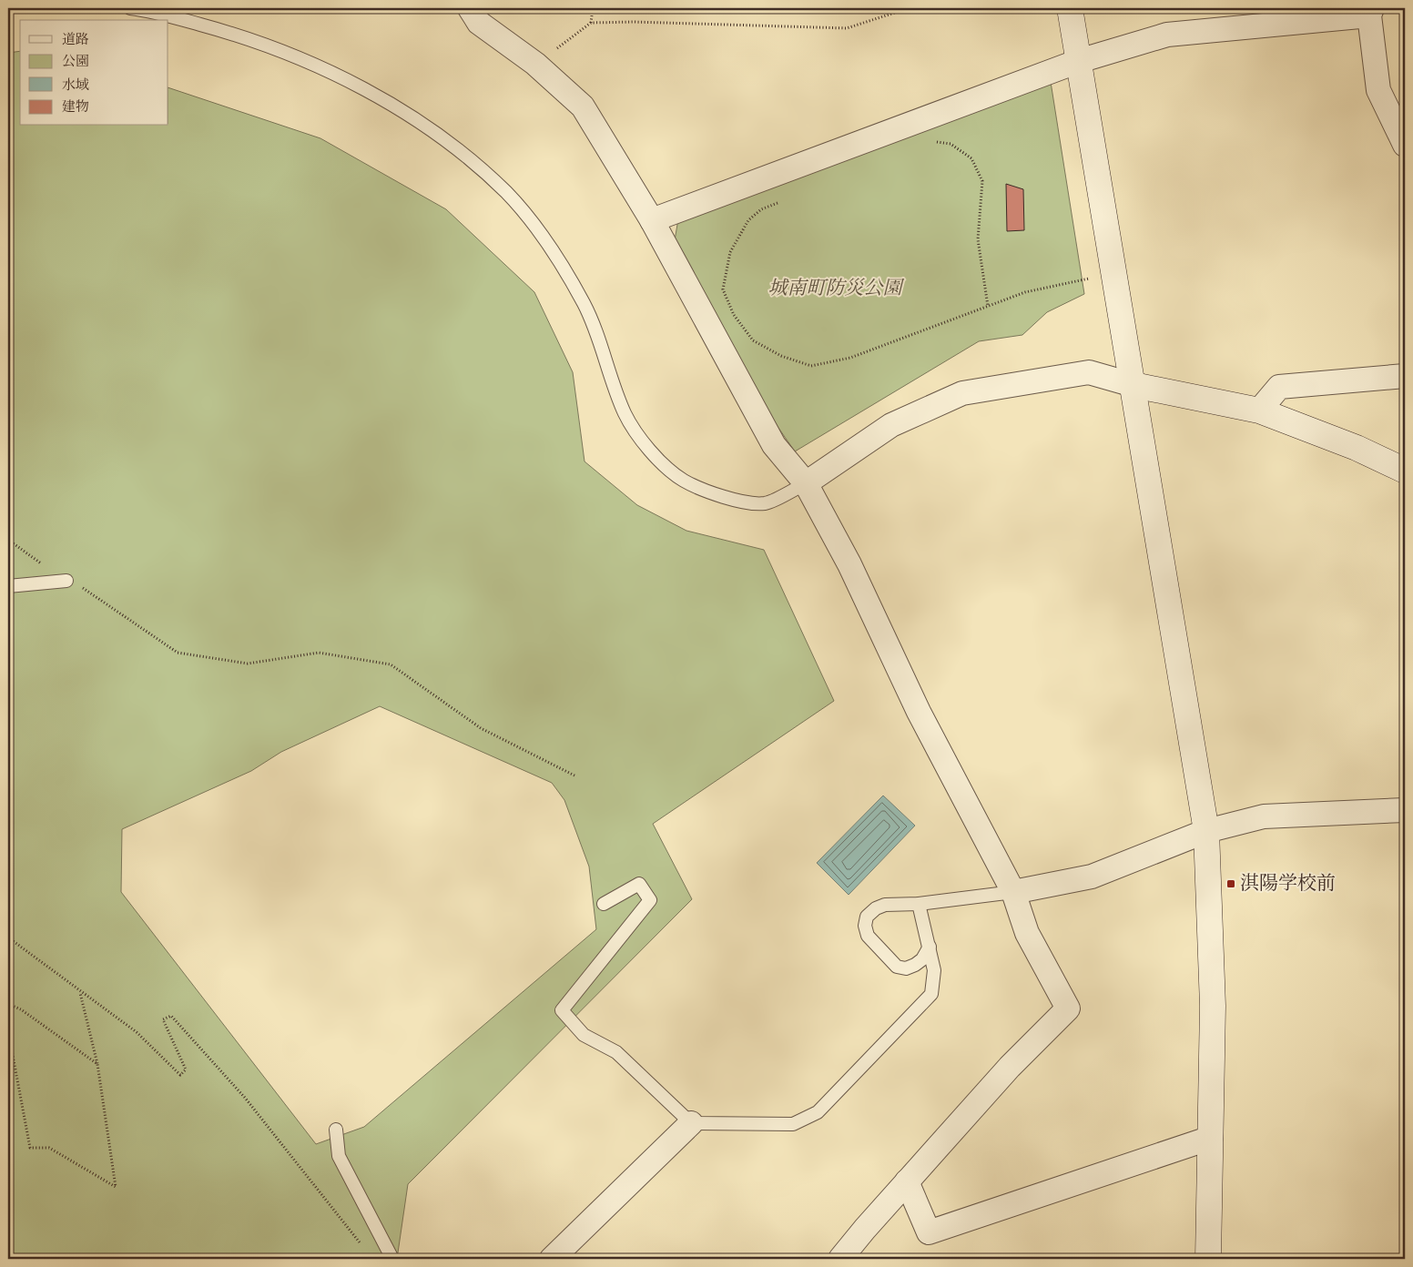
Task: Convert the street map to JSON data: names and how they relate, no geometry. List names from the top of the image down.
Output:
{
  "parks": ["城南町防災公園"],
  "places": {
    "transit": ["淇陽学校前"]
  },
  "legend": [
    "道路",
    "公園",
    "水域",
    "建物"
  ]
}
